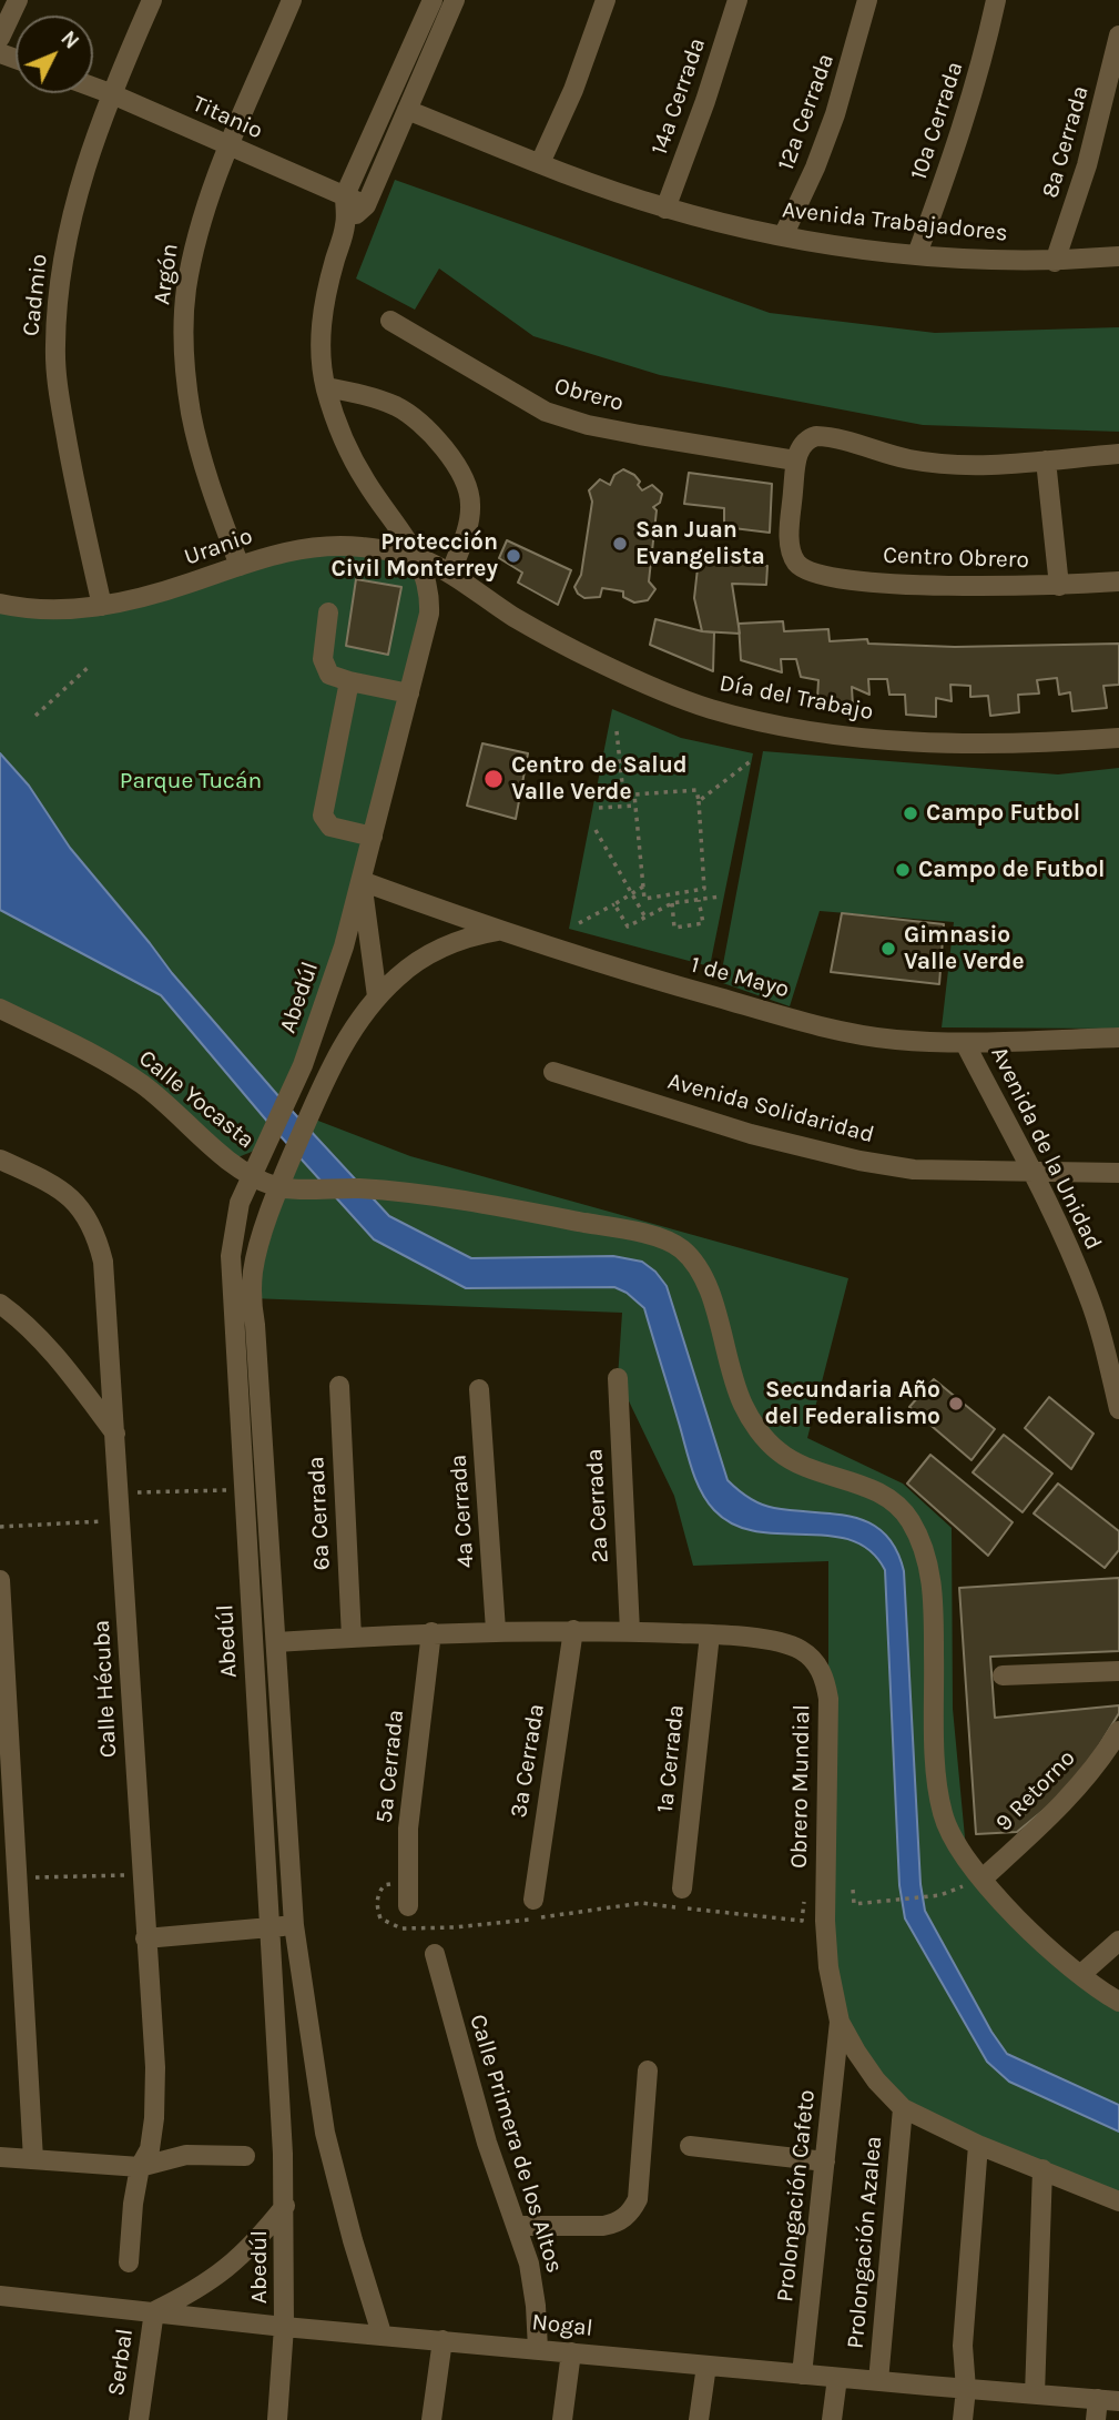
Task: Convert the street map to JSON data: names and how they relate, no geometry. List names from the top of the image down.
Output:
{
  "streets": {
    "street": [
      "14a Cerrada",
      "12a Cerrada",
      "Titanio",
      "10a Cerrada",
      "8a Cerrada",
      "Avenida Trabajadores",
      "Argón",
      "Cadmio",
      "Obrero",
      "Uranio",
      "Centro Obrero",
      "Día del Trabajo",
      "1 de Mayo",
      "Abedúl",
      "Calle Yocasta",
      "Avenida Solidaridad",
      "Avenida de la Unidad",
      "2a Cerrada",
      "4a Cerrada",
      "6a Cerrada",
      "Calle Hécuba",
      "1a Cerrada",
      "3a Cerrada",
      "5a Cerrada",
      "Obrero Mundial",
      "9 Retorno",
      "Calle Primera de los Altos",
      "Prolongación Cafeto",
      "Prolongación Azalea",
      "Nogal",
      "Serbal"
    ]
  },
  "crossings": [
    ["14a Cerrada", "Avenida Trabajadores"],
    ["12a Cerrada", "Avenida Trabajadores"],
    ["Titanio", "Argón"],
    ["Titanio", "Cadmio"],
    ["10a Cerrada", "Avenida Trabajadores"],
    ["8a Cerrada", "Avenida Trabajadores"],
    ["Argón", "Uranio"],
    ["Cadmio", "Uranio"],
    ["Obrero", "Centro Obrero"],
    ["Uranio", "Día del Trabajo"],
    ["Uranio", "Abedúl"],
    ["1 de Mayo", "Abedúl"],
    ["1 de Mayo", "Avenida de la Unidad"],
    ["Abedúl", "Calle Yocasta"],
    ["Abedúl", "Obrero Mundial"],
    ["Abedúl", "Nogal"],
    ["Avenida Solidaridad", "Avenida de la Unidad"],
    ["2a Cerrada", "Obrero Mundial"],
    ["4a Cerrada", "Obrero Mundial"],
    ["6a Cerrada", "Obrero Mundial"],
    ["1a Cerrada", "Obrero Mundial"],
    ["3a Cerrada", "Obrero Mundial"],
    ["5a Cerrada", "Obrero Mundial"],
    ["Obrero Mundial", "Prolongación Cafeto"],
    ["Obrero Mundial", "Prolongación Azalea"],
    ["Calle Primera de los Altos", "Nogal"],
    ["Prolongación Cafeto", "Nogal"],
    ["Prolongación Azalea", "Nogal"],
    ["Nogal", "Serbal"]
  ],
  "parks": ["Parque Tucán"],
  "places": [
    "San Juan Evangelista",
    "Protección Civil Monterrey",
    "Centro de Salud Valle Verde",
    "Campo Futbol",
    "Campo de Futbol",
    "Gimnasio Valle Verde",
    "Secundaria Año del Federalismo"
  ],
  "north": "top right"
}
